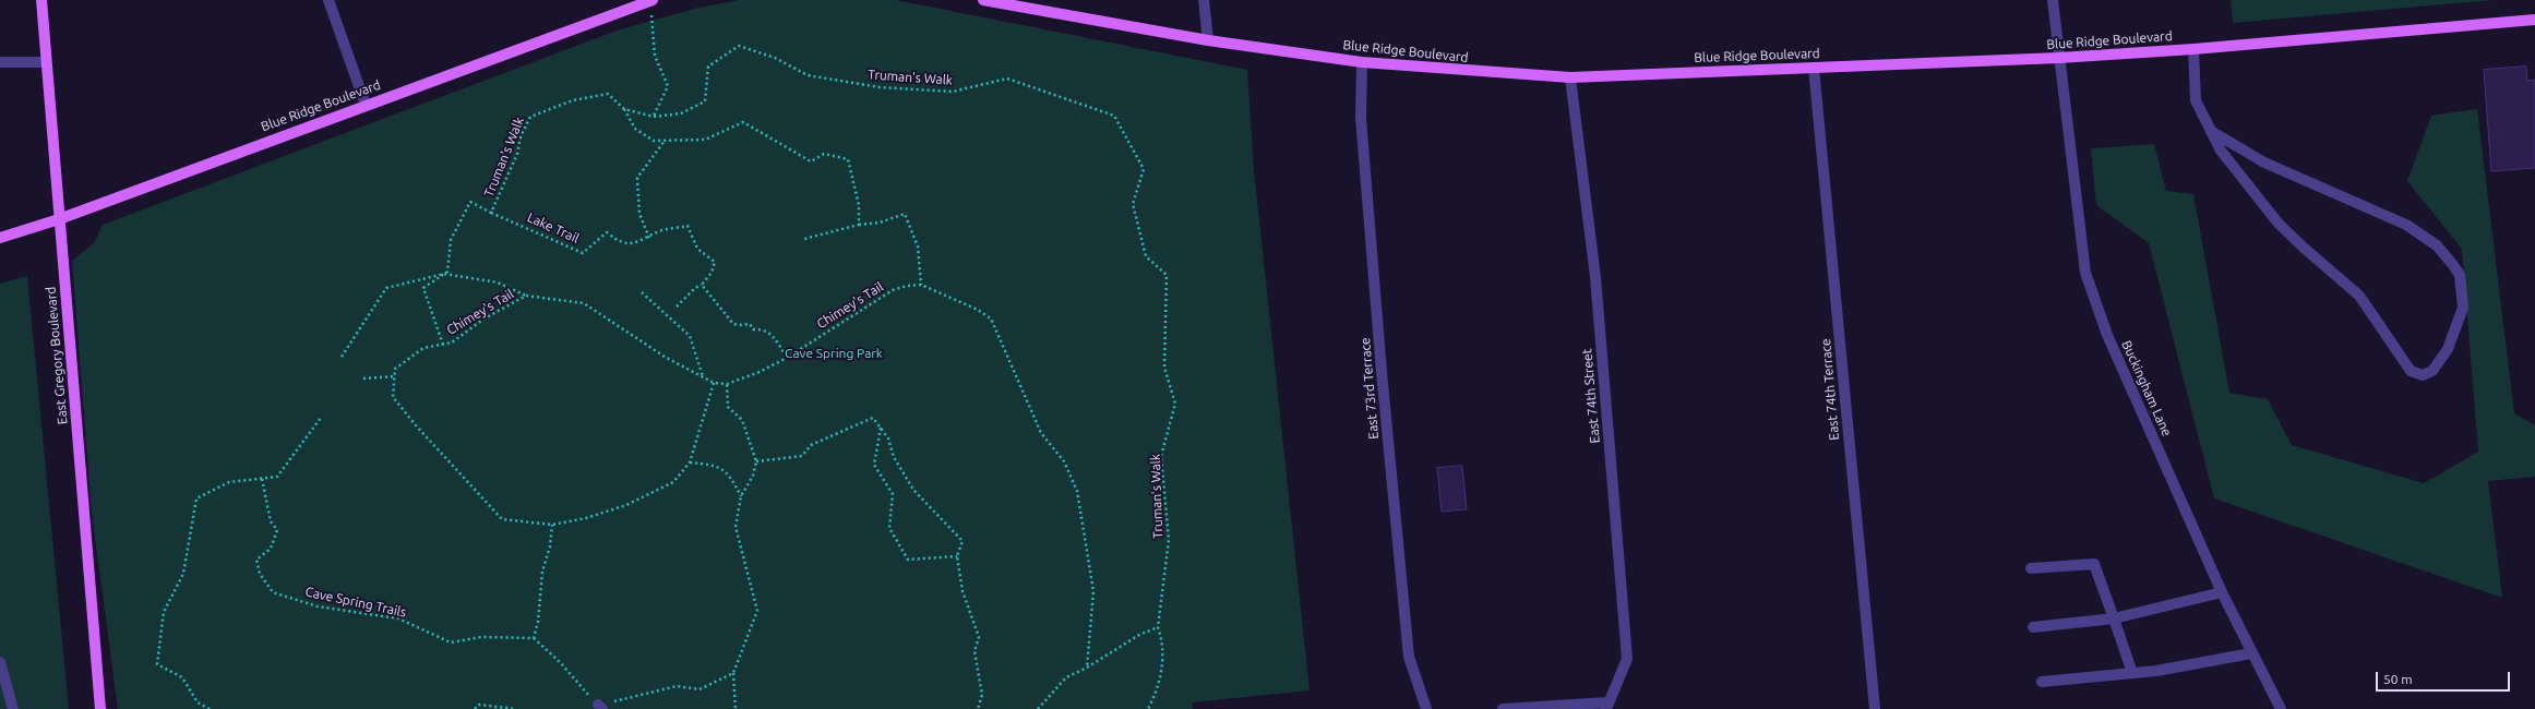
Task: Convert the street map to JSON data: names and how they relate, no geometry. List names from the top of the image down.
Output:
{
  "streets": {
    "main road": ["Blue Ridge Boulevard", "East Gregory Boulevard"],
    "street": [
      "East 73rd Terrace",
      "Buckingham Lane",
      "East 74th Terrace",
      "East 74th Street"
    ],
    "path": [
      "Truman's Walk",
      "Lake Trail",
      "Chimey's Tail",
      "Cave Spring Trails"
    ]
  },
  "crossings": [
    ["Blue Ridge Boulevard", "East Gregory Boulevard"],
    ["Blue Ridge Boulevard", "East 73rd Terrace"],
    ["Blue Ridge Boulevard", "Buckingham Lane"],
    ["Blue Ridge Boulevard", "East 74th Terrace"],
    ["Blue Ridge Boulevard", "East 74th Street"],
    ["Truman's Walk", "Lake Trail"]
  ],
  "parks": ["Cave Spring Park"],
  "scale_bar": "50 m"
}
